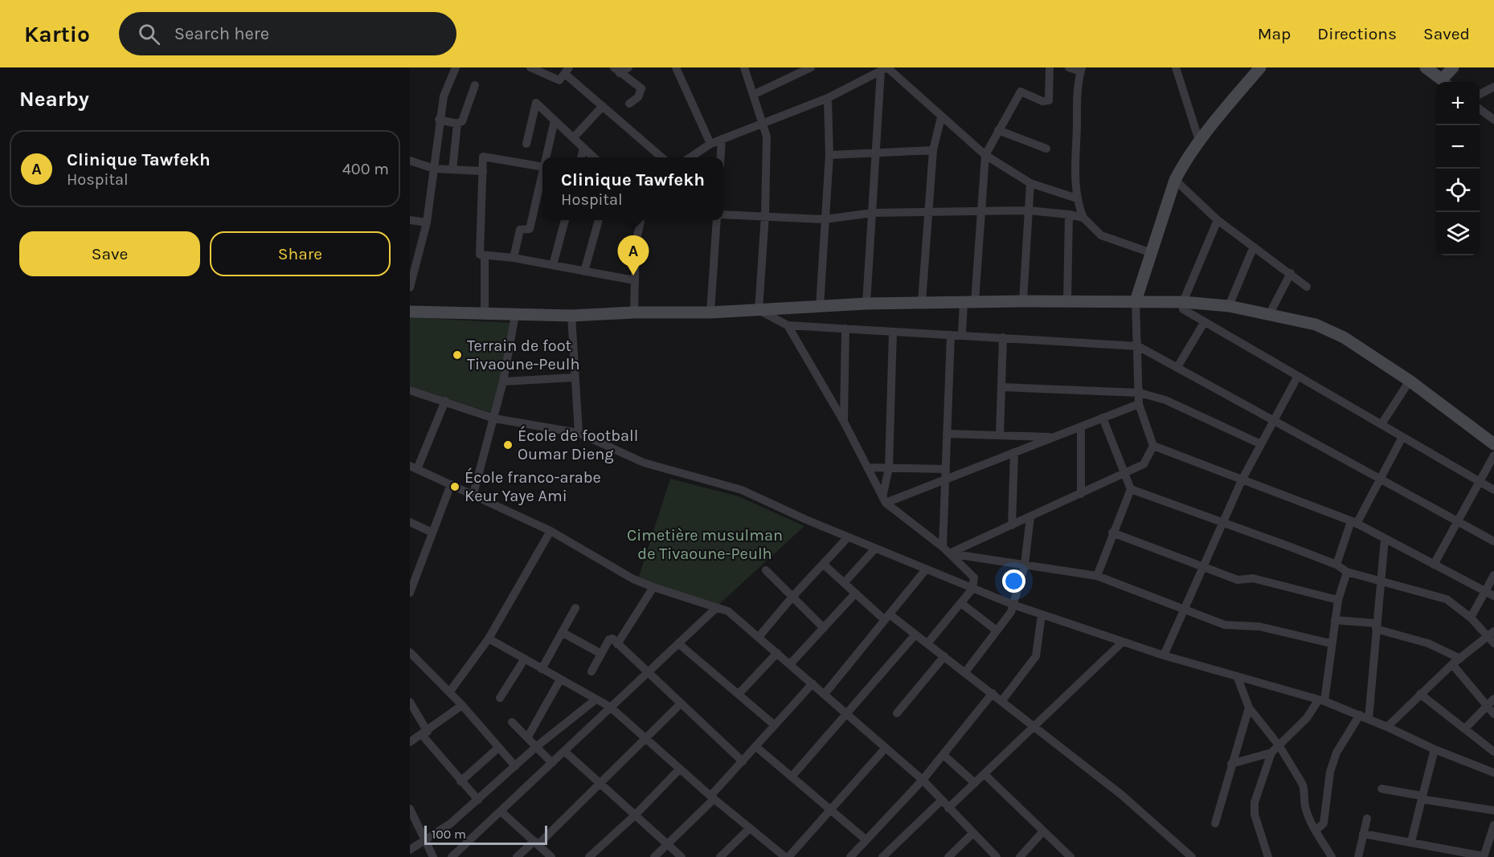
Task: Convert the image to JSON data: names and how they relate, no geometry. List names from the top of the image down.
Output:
{
  "parks": ["Cimetière musulman de Tivaoune-Peulh"],
  "places": ["Terrain de foot Tivaoune-Peulh", "École de football Oumar Dieng", "École franco-arabe Keur Yaye Ami"],
  "scale_bar": "100 m",
  "page": {
    "header": "Kartio",
    "search": "Search here",
    "nav": ["Map", "Directions", "Saved"],
    "heading": "Nearby",
    "map_buttons": ["+", "−"],
    "list": [
      {
        "mark": "A",
        "name": "Clinique Tawfekh",
        "note": "Hospital",
        "value": "400 m"
      }
    ],
    "popup": ["Clinique Tawfekh", "Hospital"],
    "buttons": ["Save", "Share"],
    "pins": "A",
    "scale": "100 m"
  }
}
